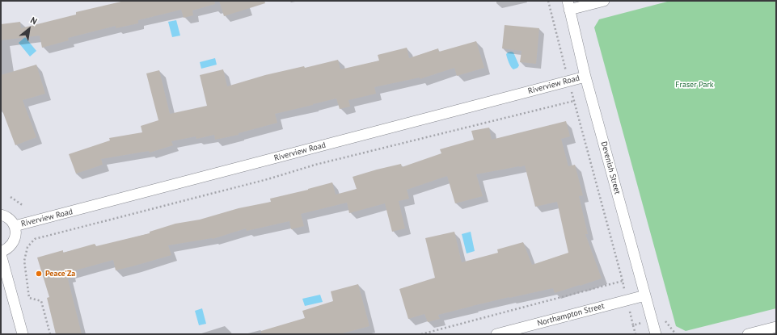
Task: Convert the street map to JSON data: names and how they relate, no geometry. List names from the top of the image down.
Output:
{
  "streets": {
    "street": ["Riverview Road", "Devenish Street", "Northampton Street"]
  },
  "crossings": [
    ["Riverview Road", "Devenish Street"],
    ["Devenish Street", "Northampton Street"]
  ],
  "parks": ["Fraser Park"],
  "places": ["Peace'Za"],
  "north": "top right"
}
